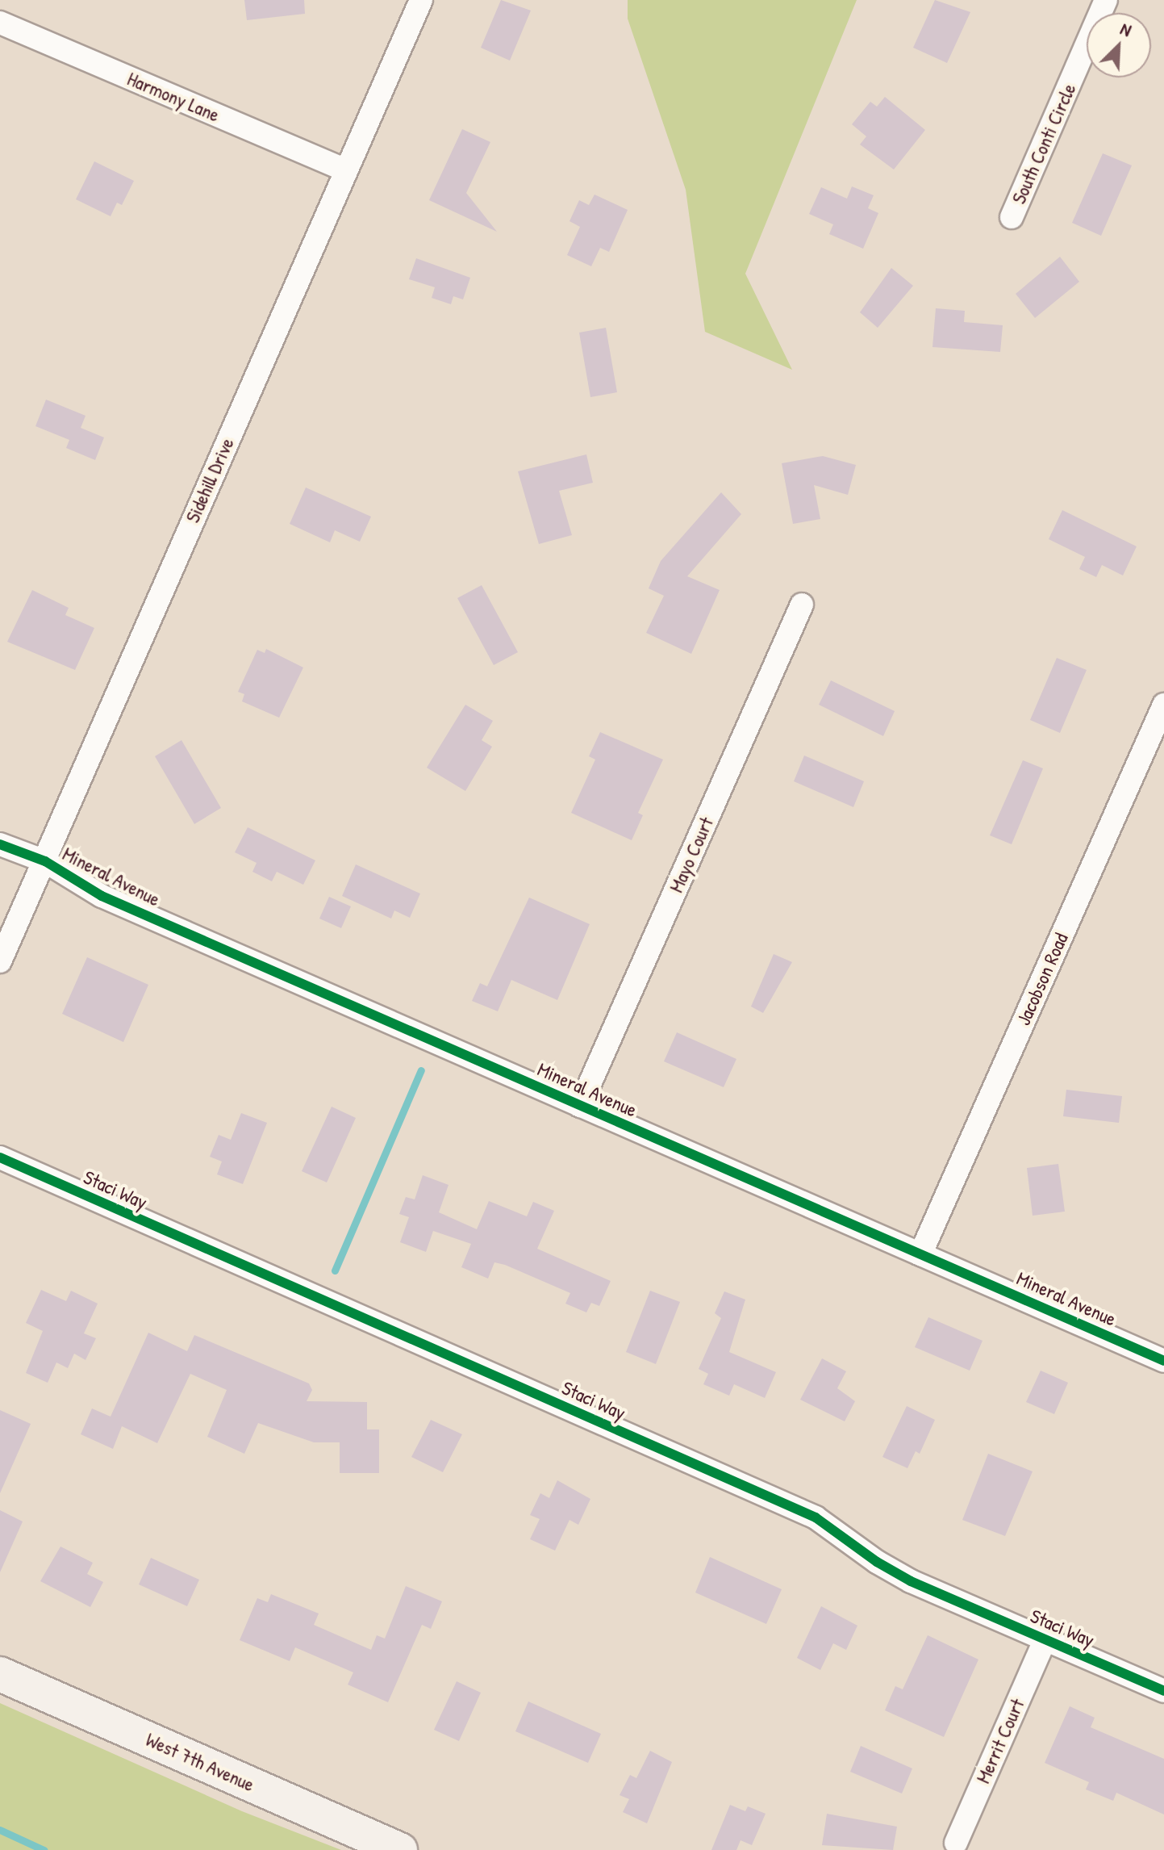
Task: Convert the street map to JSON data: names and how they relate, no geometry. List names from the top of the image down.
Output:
{
  "streets": {
    "main road": ["West 7th Avenue"],
    "street": [
      "Harmony Lane",
      "South Conti Circle",
      "Sidehill Drive",
      "Mayo Court",
      "Mineral Avenue",
      "Jacobson Road",
      "Staci Way",
      "Merrit Court"
    ]
  },
  "crossings": [
    ["Harmony Lane", "Sidehill Drive"],
    ["Sidehill Drive", "Mineral Avenue"],
    ["Mayo Court", "Mineral Avenue"],
    ["Mineral Avenue", "Jacobson Road"],
    ["Staci Way", "Merrit Court"]
  ],
  "north": "top right"
}
